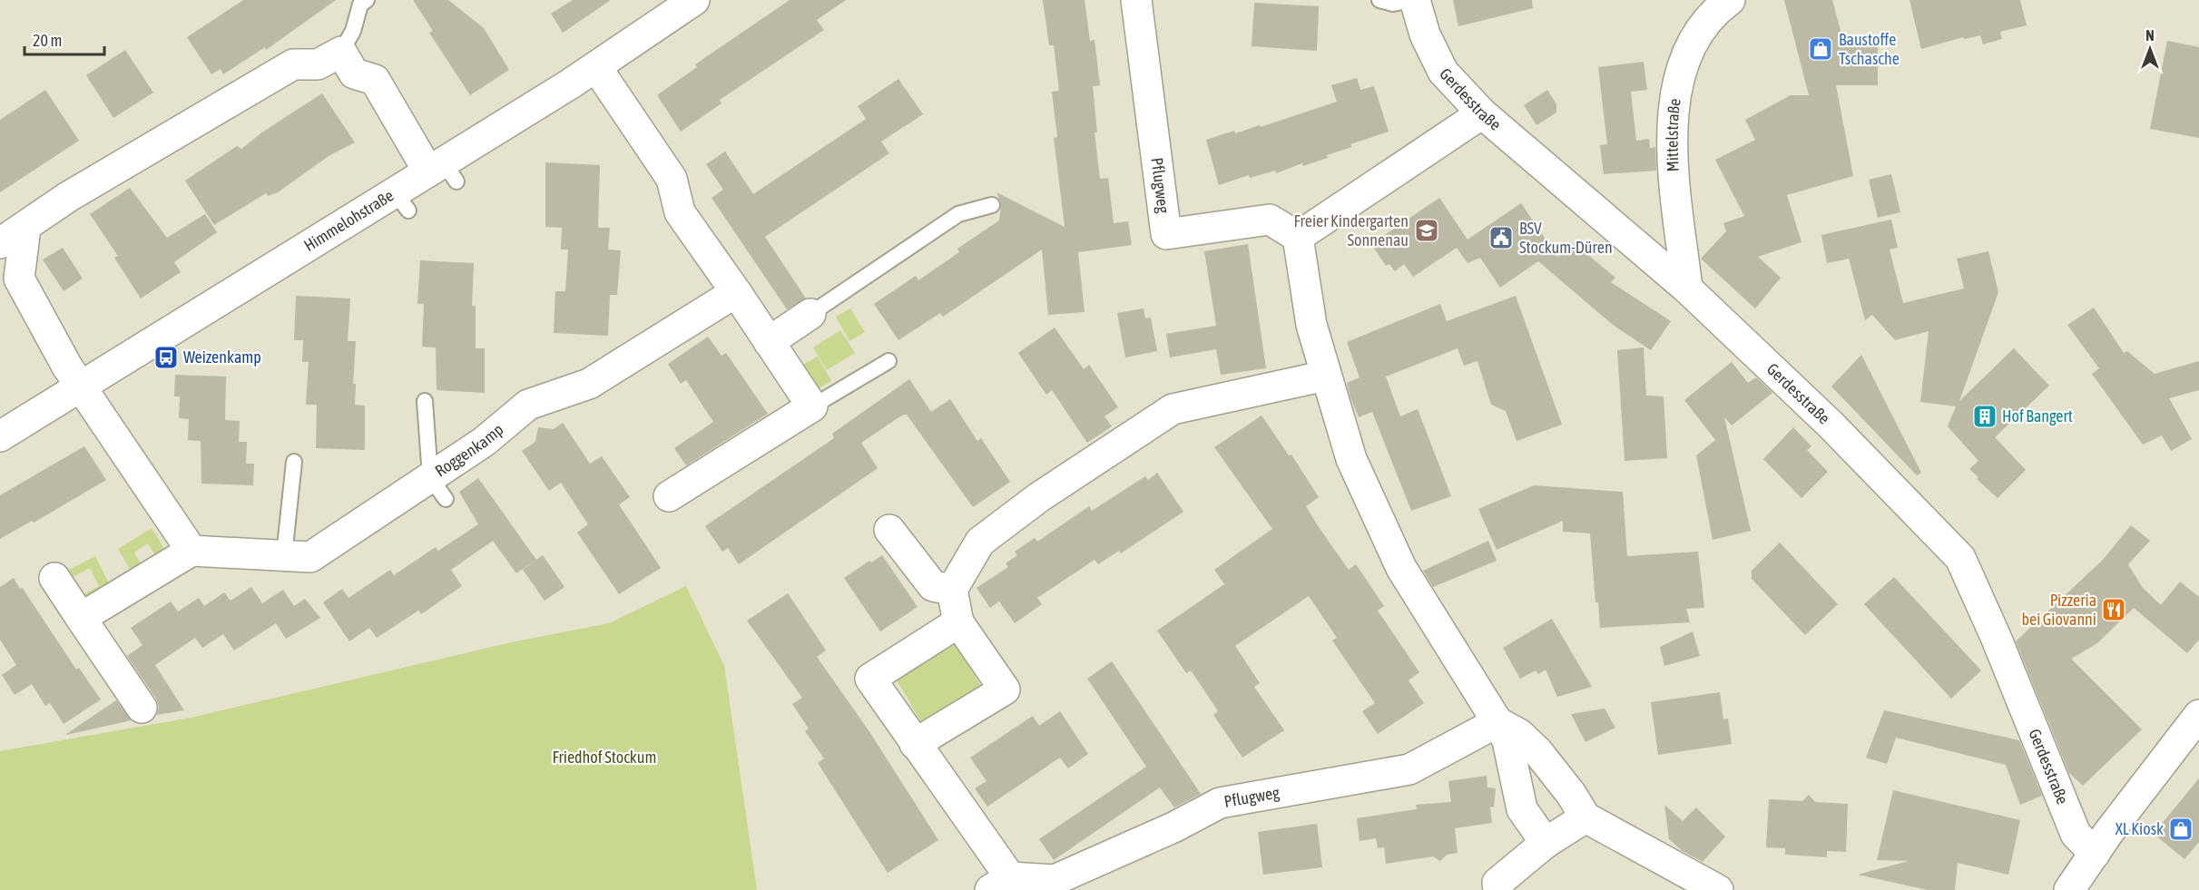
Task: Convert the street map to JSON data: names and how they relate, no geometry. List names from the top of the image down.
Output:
{
  "streets": {
    "street": [
      "Gerdesstraße",
      "Mittelstraße",
      "Pflugweg",
      "Himmelohstraße",
      "Roggenkamp"
    ]
  },
  "crossings": [
    ["Gerdesstraße", "Mittelstraße"]
  ],
  "parks": ["Friedhof Stockum"],
  "places": {
    "shop": ["Baustoffe Tschasche", "XL Kiosk"],
    "school or university": ["Freier Kindergarten Sonnenau"],
    "public building": ["BSV Stockum-Düren"],
    "bus stop": ["Weizenkamp"],
    "building": ["Hof Bangert"],
    "restaurant": ["Pizzeria bei Giovanni"]
  },
  "scale_bar": "20 m",
  "north": "top"
}
